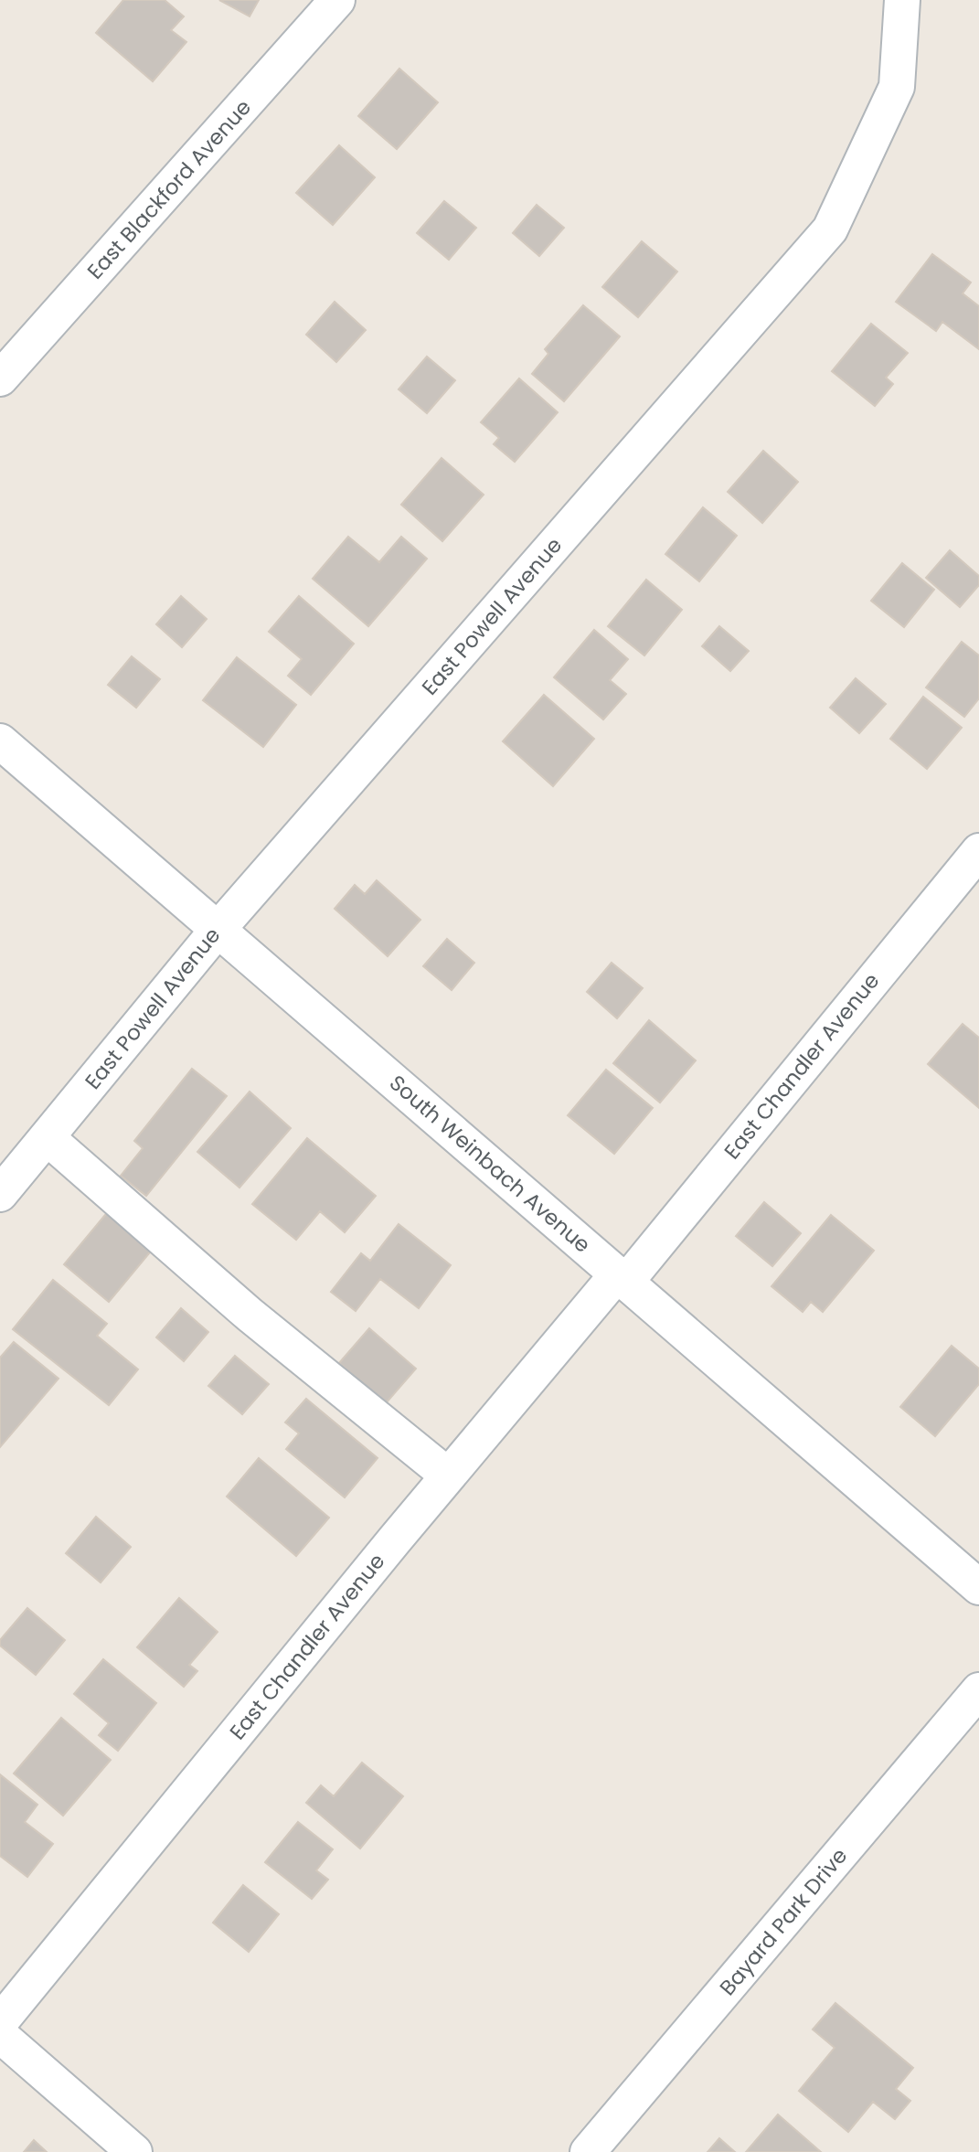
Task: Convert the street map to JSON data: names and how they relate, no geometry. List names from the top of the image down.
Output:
{
  "streets": {
    "street": [
      "East Blackford Avenue",
      "East Powell Avenue",
      "East Chandler Avenue",
      "South Weinbach Avenue",
      "Bayard Park Drive"
    ]
  },
  "crossings": [
    ["East Powell Avenue", "South Weinbach Avenue"],
    ["East Chandler Avenue", "South Weinbach Avenue"]
  ]
}
